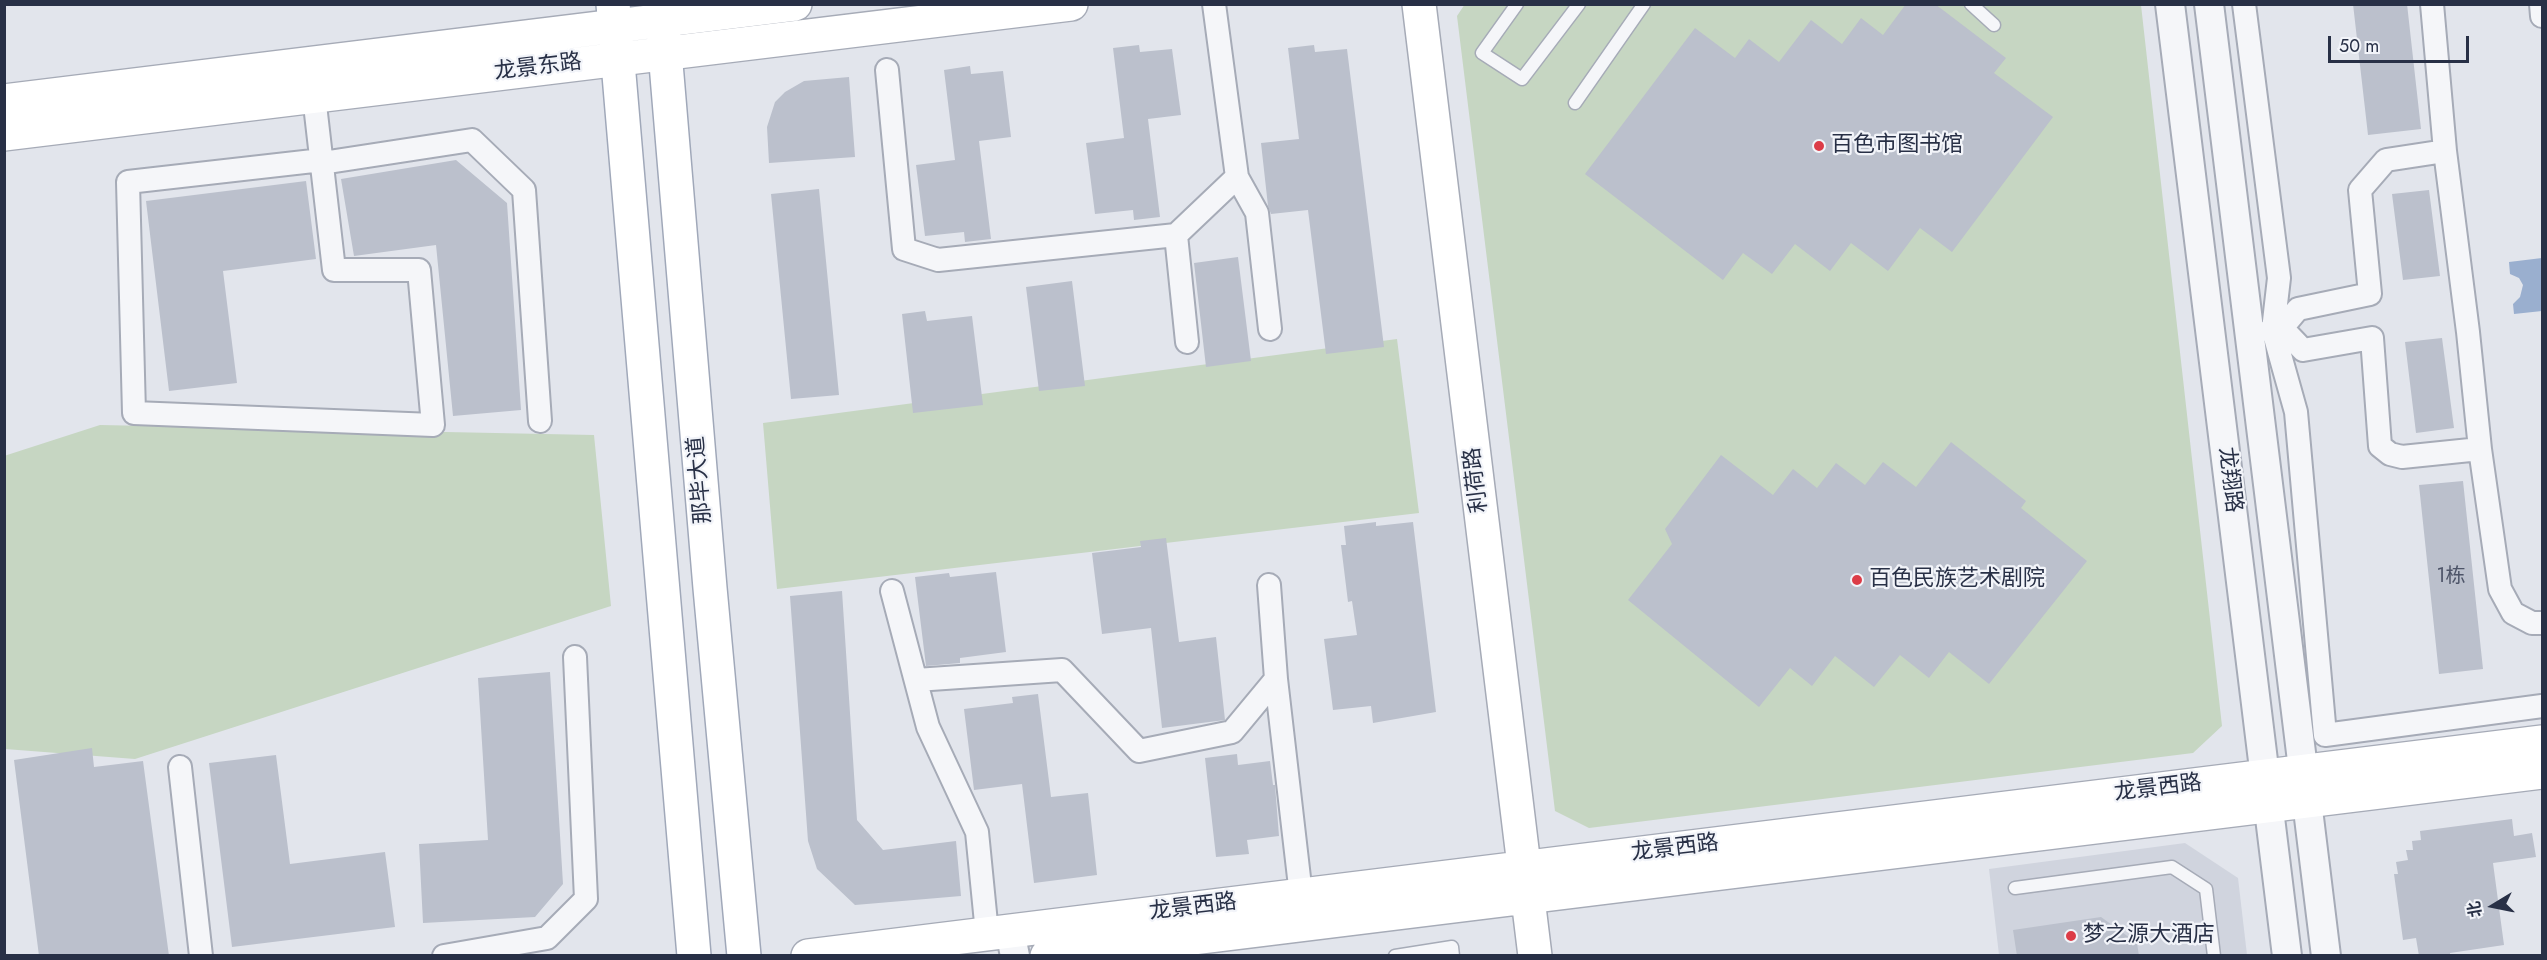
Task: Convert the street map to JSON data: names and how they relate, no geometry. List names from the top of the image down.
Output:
{
  "streets": {
    "main road": [
      "龙景东路",
      "那毕大道",
      "利荷路",
      "龙景西路"
    ],
    "street": ["龙翔路"]
  },
  "crossings": [
    ["龙景东路", "那毕大道"],
    ["利荷路", "龙景西路"],
    ["龙翔路", "龙景西路"]
  ],
  "places": ["百色市图书馆", "百色民族艺术剧院", "梦之源大酒店"],
  "house_numbers": ["1栋"],
  "scale_bar": "50 m",
  "north": "left"
}
